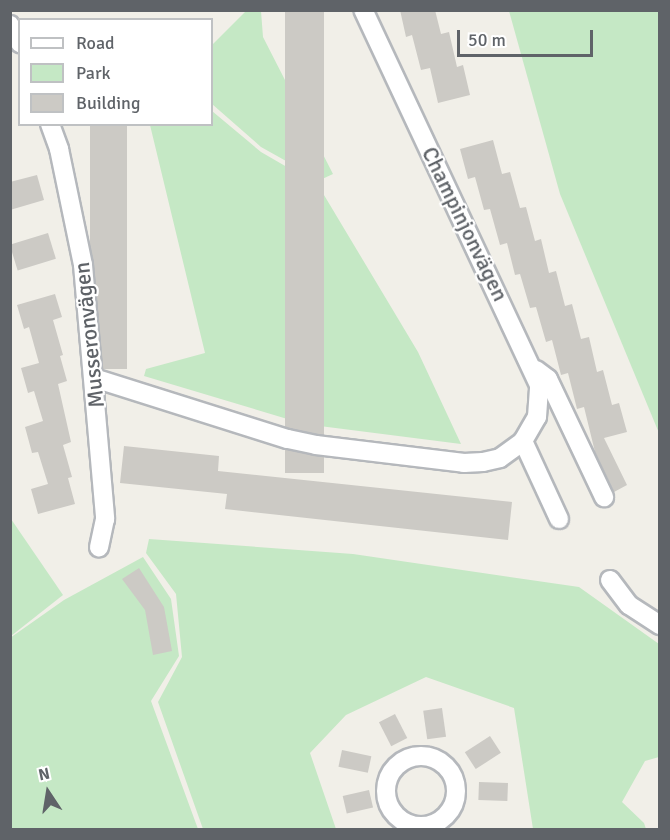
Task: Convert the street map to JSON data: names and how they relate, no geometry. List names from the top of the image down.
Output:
{
  "streets": {
    "street": ["Champinjonvägen", "Musseronvägen"]
  },
  "crossings": [
    ["Champinjonvägen", "Musseronvägen"]
  ],
  "legend": ["Road", "Park", "Building"],
  "scale_bar": "50 m",
  "north": "top"
}
